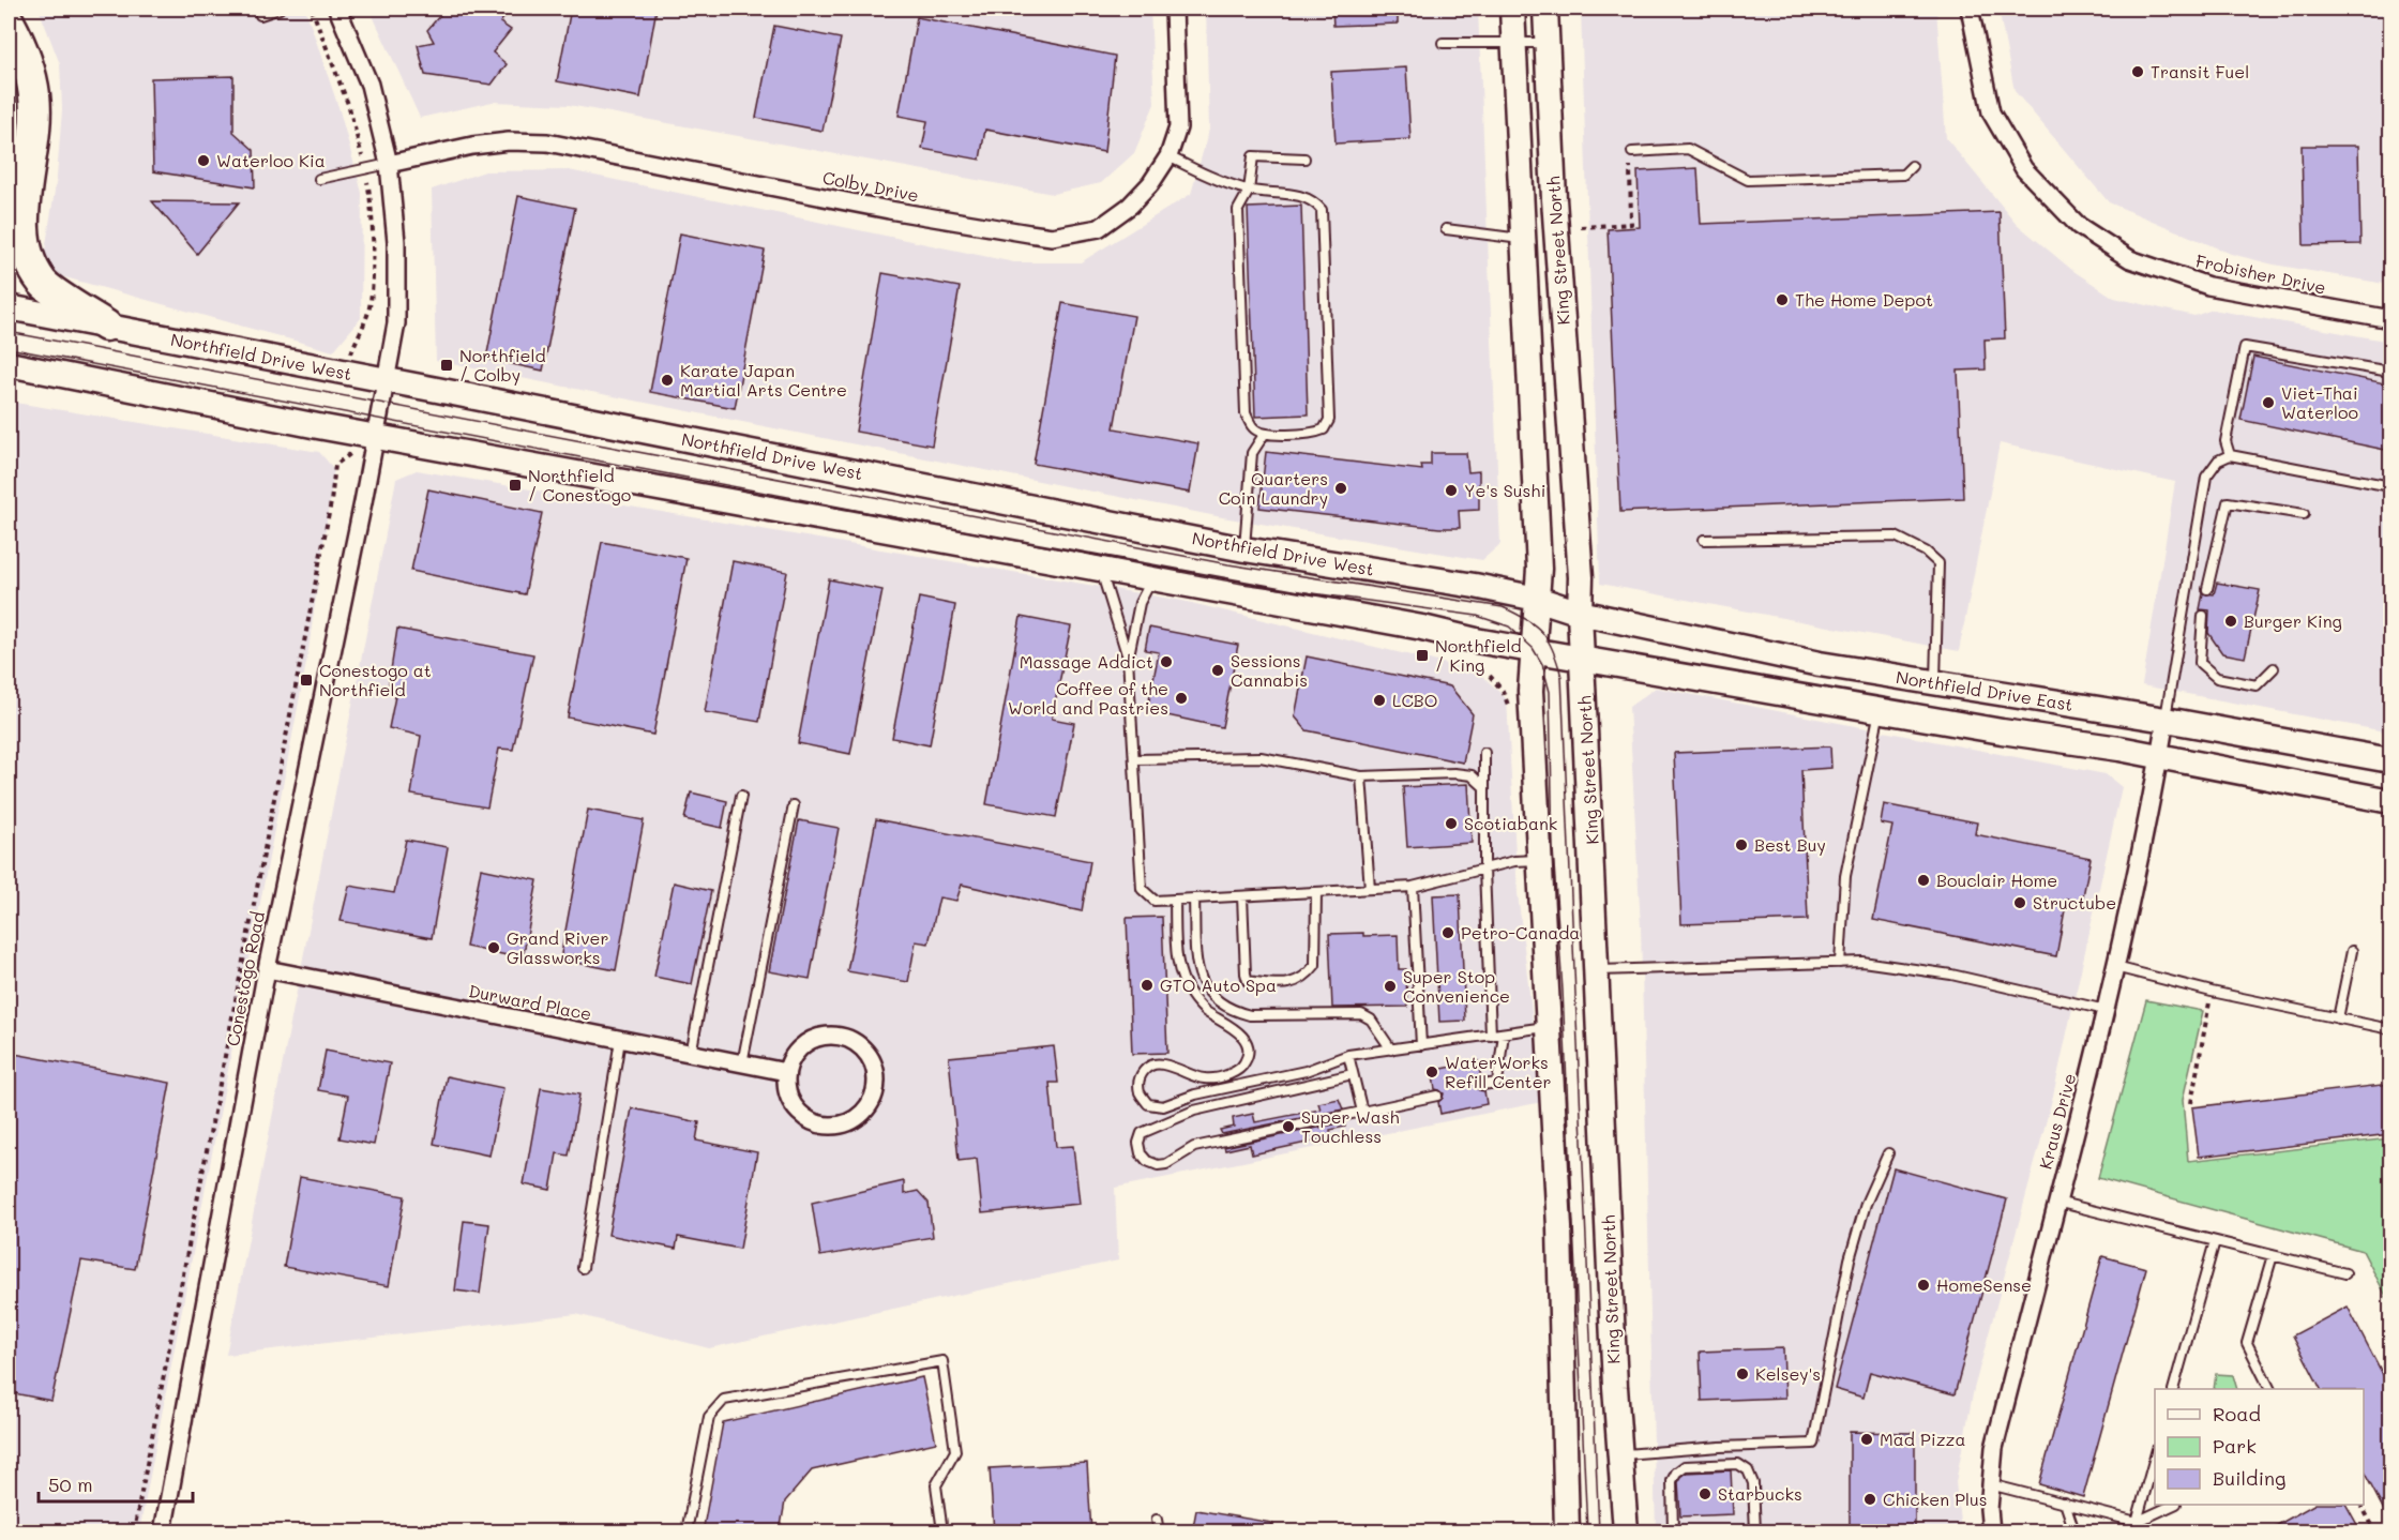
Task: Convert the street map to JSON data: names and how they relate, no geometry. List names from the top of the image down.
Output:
{
  "streets": {
    "main road": ["King Street North", "Northfield Drive West", "Northfield Drive East"],
    "street": [
      "Colby Drive",
      "Frobisher Drive",
      "Conestogo Road",
      "Durward Place",
      "Kraus Drive"
    ]
  },
  "crossings": [
    ["King Street North", "Northfield Drive West"],
    ["King Street North", "Northfield Drive East"],
    ["Northfield Drive West", "Northfield Drive East"],
    ["Northfield Drive East", "Kraus Drive"],
    ["Conestogo Road", "Durward Place"]
  ],
  "places": {
    "other": [
      "Transit Fuel",
      "Waterloo Kia",
      "The Home Depot",
      "Karate Japan Martial Arts Centre",
      "Viet-Thai Waterloo",
      "Quarters Coin Laundry",
      "Ye's Sushi",
      "Burger King",
      "Massage Addict",
      "Sessions Cannabis",
      "Coffee of the World and Pastries",
      "LCBO",
      "Scotiabank",
      "Best Buy",
      "Bouclair Home",
      "Structube",
      "Petro-Canada",
      "Grand River Glassworks",
      "GTO Auto Spa",
      "Super Stop Convenience",
      "WaterWorks Refill Center",
      "Super Wash Touchless",
      "HomeSense",
      "Kelsey's",
      "Mad Pizza",
      "Starbucks",
      "Chicken Plus"
    ],
    "transit": [
      "Northfield / Colby",
      "Northfield / Conestogo",
      "Northfield / King",
      "Conestogo at Northfield"
    ]
  },
  "legend": ["Road", "Park", "Building"],
  "scale_bar": "50 m"
}
